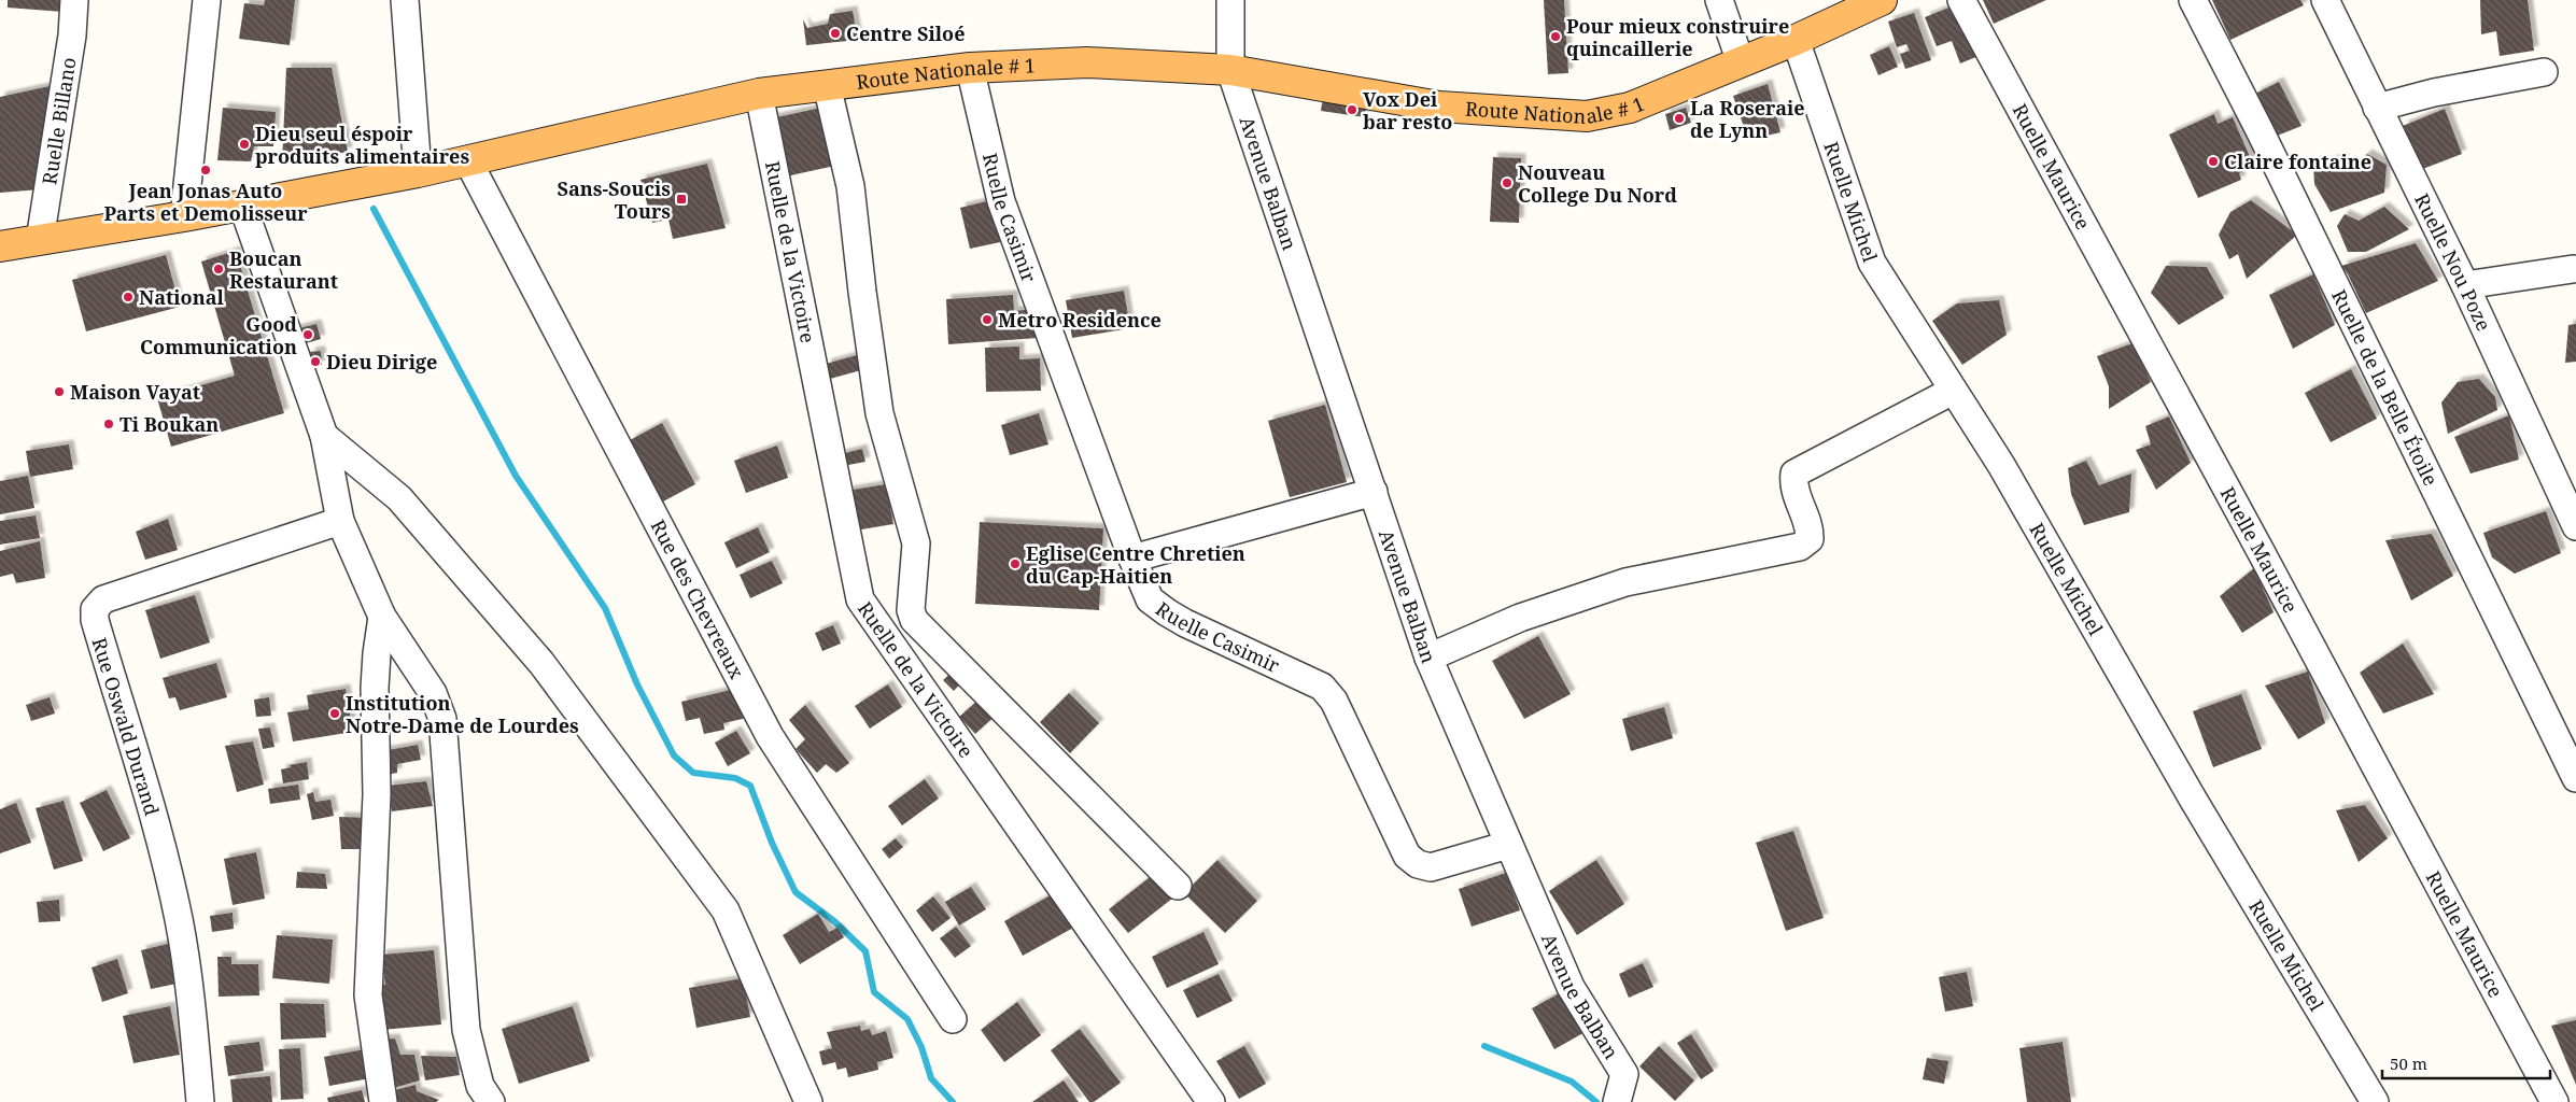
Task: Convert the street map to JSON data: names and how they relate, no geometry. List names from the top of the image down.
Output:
{
  "streets": {
    "main road": ["Route Nationale # 1"],
    "street": [
      "Ruelle Billano",
      "Ruelle Maurice",
      "Avenue Balban",
      "Ruelle Michel",
      "Ruelle Casimir",
      "Ruelle de la Victoire",
      "Ruelle Nou Poze",
      "Ruelle de la Belle Étoile",
      "Rue des Chevreaux",
      "Rue Oswald Durand"
    ]
  },
  "crossings": [
    ["Route Nationale # 1", "Ruelle Billano"],
    ["Route Nationale # 1", "Avenue Balban"],
    ["Route Nationale # 1", "Ruelle Michel"],
    ["Route Nationale # 1", "Ruelle Casimir"],
    ["Route Nationale # 1", "Ruelle de la Victoire"],
    ["Route Nationale # 1", "Rue des Chevreaux"],
    ["Avenue Balban", "Ruelle Casimir"]
  ],
  "places": {
    "other": [
      "Centre Siloé",
      "Pour mieux construire quincaillerie",
      "Vox Dei bar resto",
      "La Roseraie de Lynn",
      "Dieu seul éspoir produits alimentaires",
      "Claire fontaine",
      "Jean Jonas Auto Parts et Demolisseur",
      "Nouveau College Du Nord",
      "Boucan Restaurant",
      "National",
      "Metro Residence",
      "Good Communication",
      "Dieu Dirige",
      "Maison Vayat",
      "Ti Boukan",
      "Eglise Centre Chretien du Cap-Haitien",
      "Institution Notre-Dame de Lourdes"
    ],
    "transit": ["Sans-Soucis Tours"]
  },
  "scale_bar": "50 m"
}
